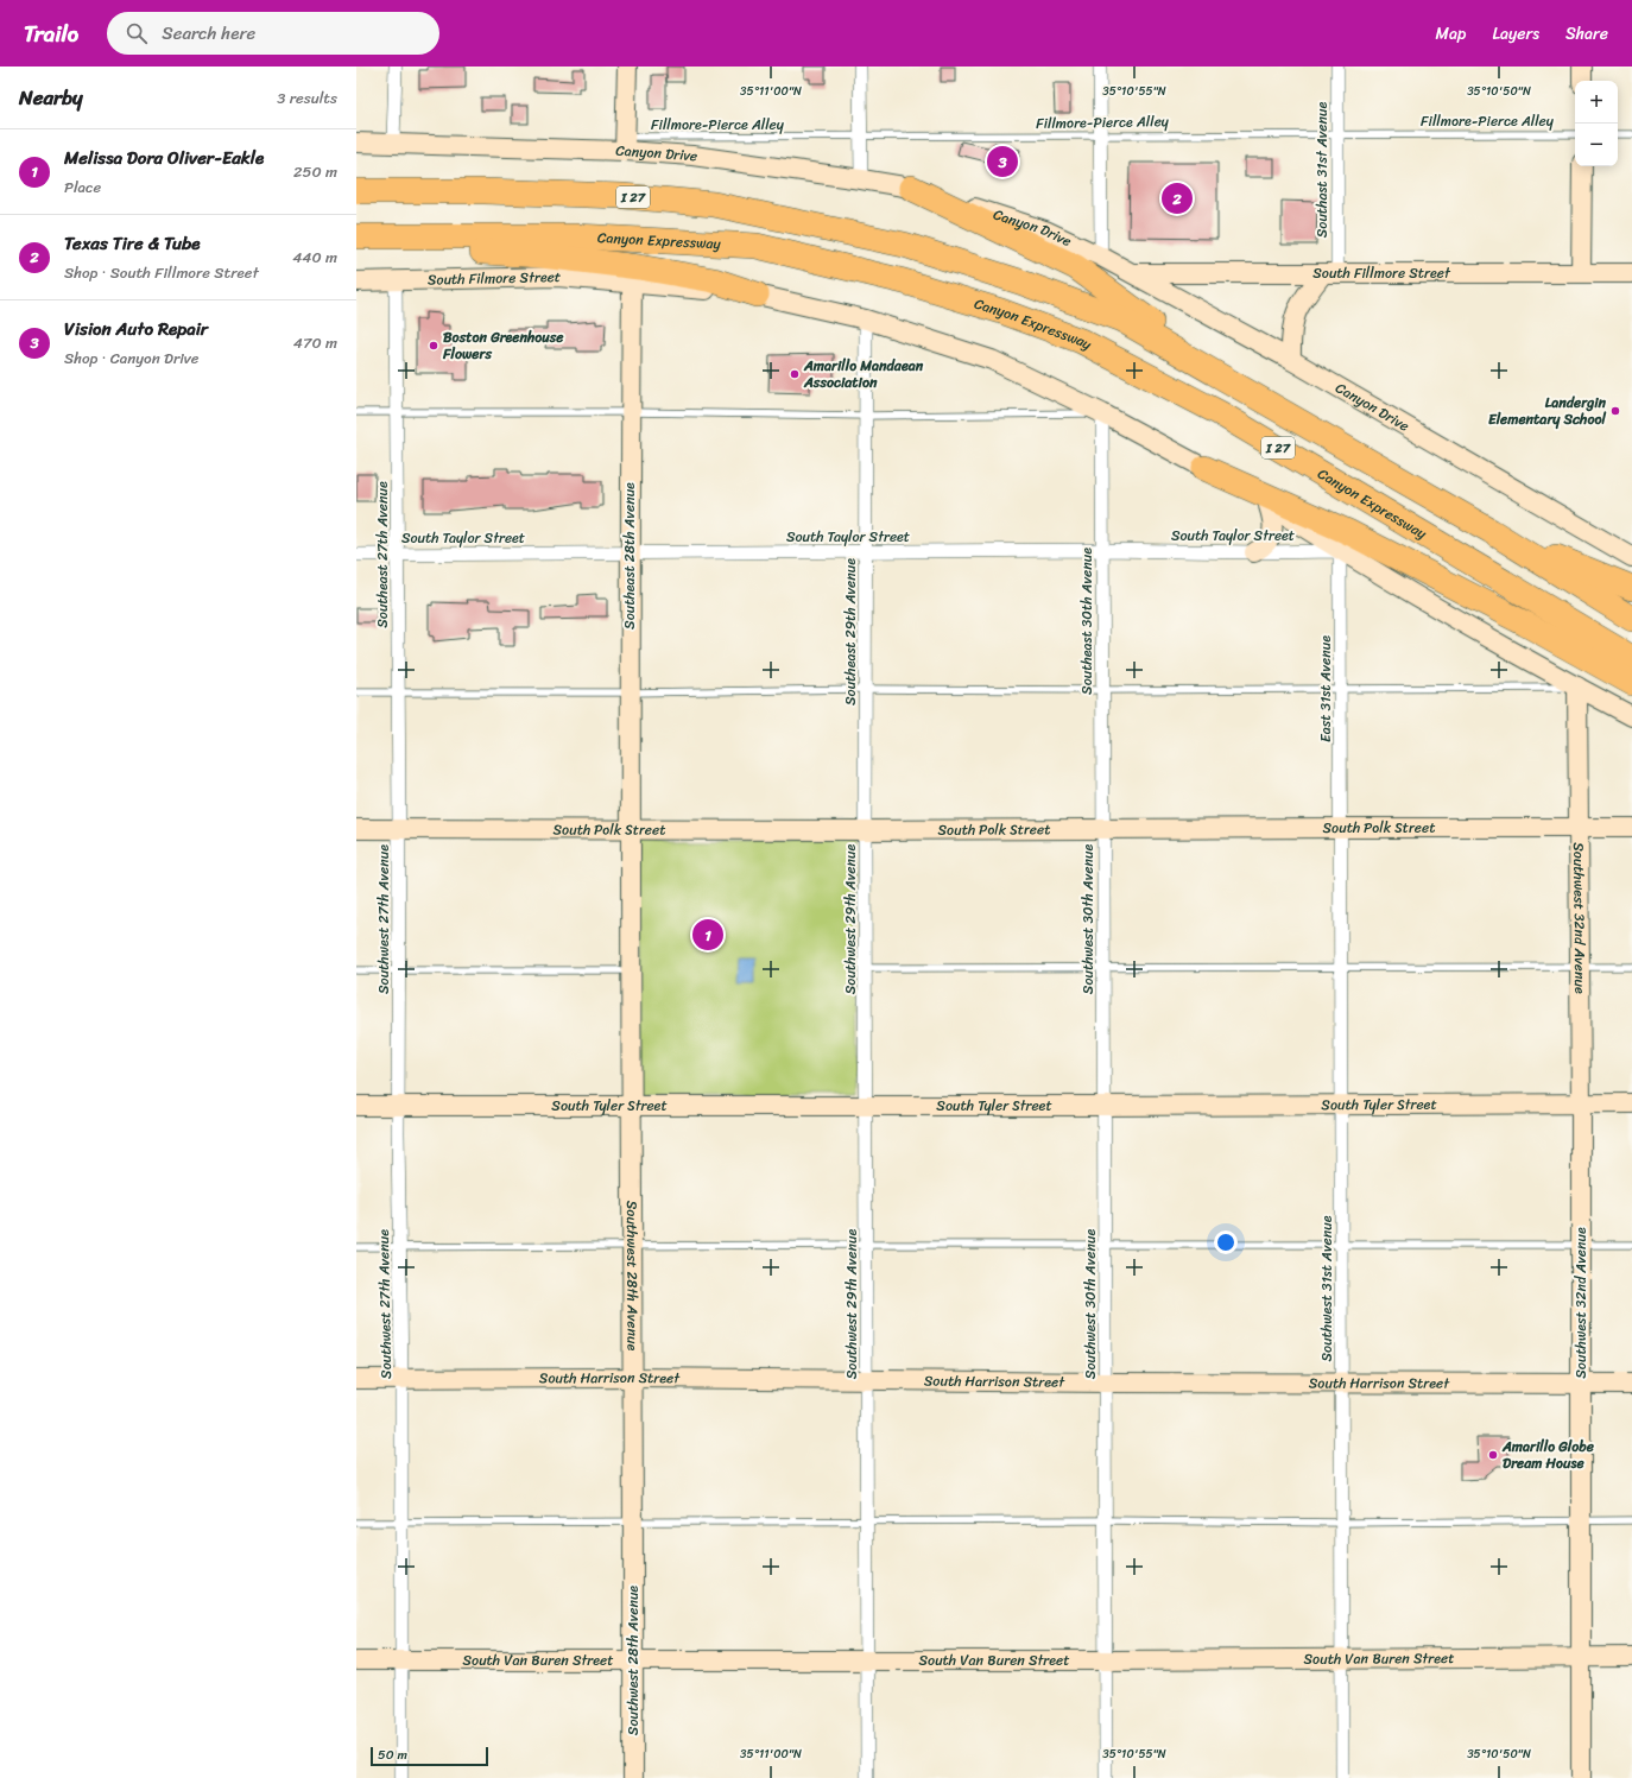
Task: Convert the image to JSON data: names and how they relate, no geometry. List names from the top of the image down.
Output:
{
  "streets": {
    "highway": ["I 27", "Canyon Expressway"],
    "main road": [
      "Canyon Drive",
      "South Fillmore Street",
      "South Filmore Street",
      "Southeast 28th Avenue",
      "South Polk Street",
      "Southwest 32nd Avenue",
      "South Tyler Street",
      "Southwest 28th Avenue",
      "South Harrison Street",
      "South Van Buren Street"
    ],
    "street": [
      "Southast 31st Avenue",
      "South Taylor Street",
      "Southeast 27th Avenue",
      "Southeast 30th Avenue",
      "Southeast 29th Avenue",
      "East 31st Avenue",
      "Southwest 27th Avenue",
      "Southwest 29th Avenue",
      "Southwest 30th Avenue",
      "Southwest 31st Avenue"
    ],
    "lane": ["Fillmore-Pierce Alley"]
  },
  "crossings": [
    ["Fillmore-Pierce Alley", "Canyon Drive"],
    ["Fillmore-Pierce Alley", "Southast 31st Avenue"],
    ["Canyon Drive", "South Fillmore Street"],
    ["Southast 31st Avenue", "South Fillmore Street"],
    ["South Filmore Street", "Southeast 27th Avenue"],
    ["South Filmore Street", "Southeast 28th Avenue"],
    ["South Taylor Street", "Southeast 27th Avenue"],
    ["South Taylor Street", "Southeast 28th Avenue"],
    ["South Taylor Street", "Southeast 30th Avenue"],
    ["South Taylor Street", "Southeast 29th Avenue"],
    ["South Taylor Street", "East 31st Avenue"],
    ["Southeast 27th Avenue", "South Polk Street"],
    ["Southeast 27th Avenue", "Southwest 27th Avenue"],
    ["Southeast 28th Avenue", "South Polk Street"],
    ["Southeast 28th Avenue", "Southwest 28th Avenue"],
    ["Southeast 30th Avenue", "South Polk Street"],
    ["Southeast 30th Avenue", "Southwest 30th Avenue"],
    ["Southeast 29th Avenue", "South Polk Street"],
    ["Southeast 29th Avenue", "Southwest 29th Avenue"],
    ["East 31st Avenue", "South Polk Street"],
    ["East 31st Avenue", "Southwest 31st Avenue"],
    ["South Polk Street", "Southwest 32nd Avenue"],
    ["South Polk Street", "Southwest 27th Avenue"],
    ["South Polk Street", "Southwest 29th Avenue"],
    ["South Polk Street", "Southwest 30th Avenue"],
    ["South Polk Street", "Southwest 28th Avenue"],
    ["South Polk Street", "Southwest 31st Avenue"],
    ["Southwest 32nd Avenue", "South Tyler Street"],
    ["Southwest 32nd Avenue", "South Harrison Street"],
    ["Southwest 32nd Avenue", "South Van Buren Street"],
    ["Southwest 27th Avenue", "South Tyler Street"],
    ["Southwest 27th Avenue", "South Harrison Street"],
    ["Southwest 27th Avenue", "South Van Buren Street"],
    ["Southwest 29th Avenue", "South Tyler Street"],
    ["Southwest 29th Avenue", "South Harrison Street"],
    ["Southwest 29th Avenue", "South Van Buren Street"],
    ["Southwest 30th Avenue", "South Tyler Street"],
    ["Southwest 30th Avenue", "South Harrison Street"],
    ["Southwest 30th Avenue", "South Van Buren Street"],
    ["South Tyler Street", "Southwest 28th Avenue"],
    ["South Tyler Street", "Southwest 31st Avenue"],
    ["Southwest 28th Avenue", "South Harrison Street"],
    ["Southwest 28th Avenue", "South Van Buren Street"],
    ["Southwest 31st Avenue", "South Harrison Street"],
    ["Southwest 31st Avenue", "South Van Buren Street"]
  ],
  "places": [
    "Boston Greenhouse Flowers",
    "Amarillo Mandaean Association",
    "Landergin Elementary School",
    "Amarillo Globe Dream House"
  ],
  "scale_bar": "50 m",
  "page": {
    "header": "Trailo",
    "search": "Search here",
    "nav": ["Map", "Layers", "Share"],
    "heading": ["Nearby", "3 results"],
    "map_buttons": ["+", "−"],
    "list": [
      {
        "mark": "1",
        "name": "Melissa Dora Oliver-Eakle",
        "note": "Place",
        "value": "250 m"
      },
      {
        "mark": "2",
        "name": "Texas Tire & Tube",
        "note": "Shop · South Fillmore Street",
        "value": "440 m"
      },
      {
        "mark": "3",
        "name": "Vision Auto Repair",
        "note": "Shop · Canyon Drive",
        "value": "470 m"
      }
    ],
    "pins": ["3", "2", "1"],
    "scale": "50 m"
  },
  "coordinates": ["35°11'00\"N", "35°10'55\"N", "35°10'50\"N"]
}
